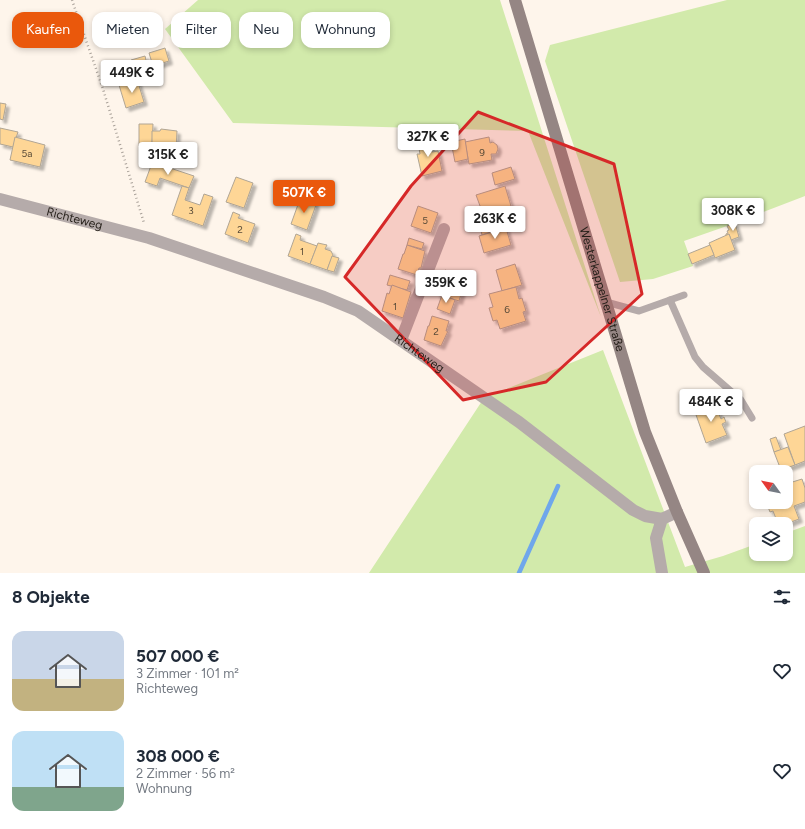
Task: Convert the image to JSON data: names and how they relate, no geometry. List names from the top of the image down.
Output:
{
  "streets": {
    "main road": ["Westerkappelner Straße"],
    "street": ["Richteweg"]
  },
  "house_numbers": [
    "9",
    "5a",
    "3",
    "5",
    "2",
    "1",
    "1",
    "6",
    "2"
  ],
  "north": "top left",
  "page": {
    "chip": [
      "Kaufen",
      "Mieten",
      "Filter",
      "Neu",
      "Wohnung"
    ],
    "price": [
      "449K €",
      "327K €",
      "315K €",
      "507K €",
      "308K €",
      "263K €",
      "359K €",
      "484K €"
    ],
    "heading": "8 Objekte",
    "list": [
      {
        "name": "507 000 €",
        "note": "3 Zimmer · 101 m² · Richteweg"
      },
      {
        "name": "308 000 €",
        "note": "2 Zimmer · 56 m² · Wohnung"
      }
    ]
  }
}
